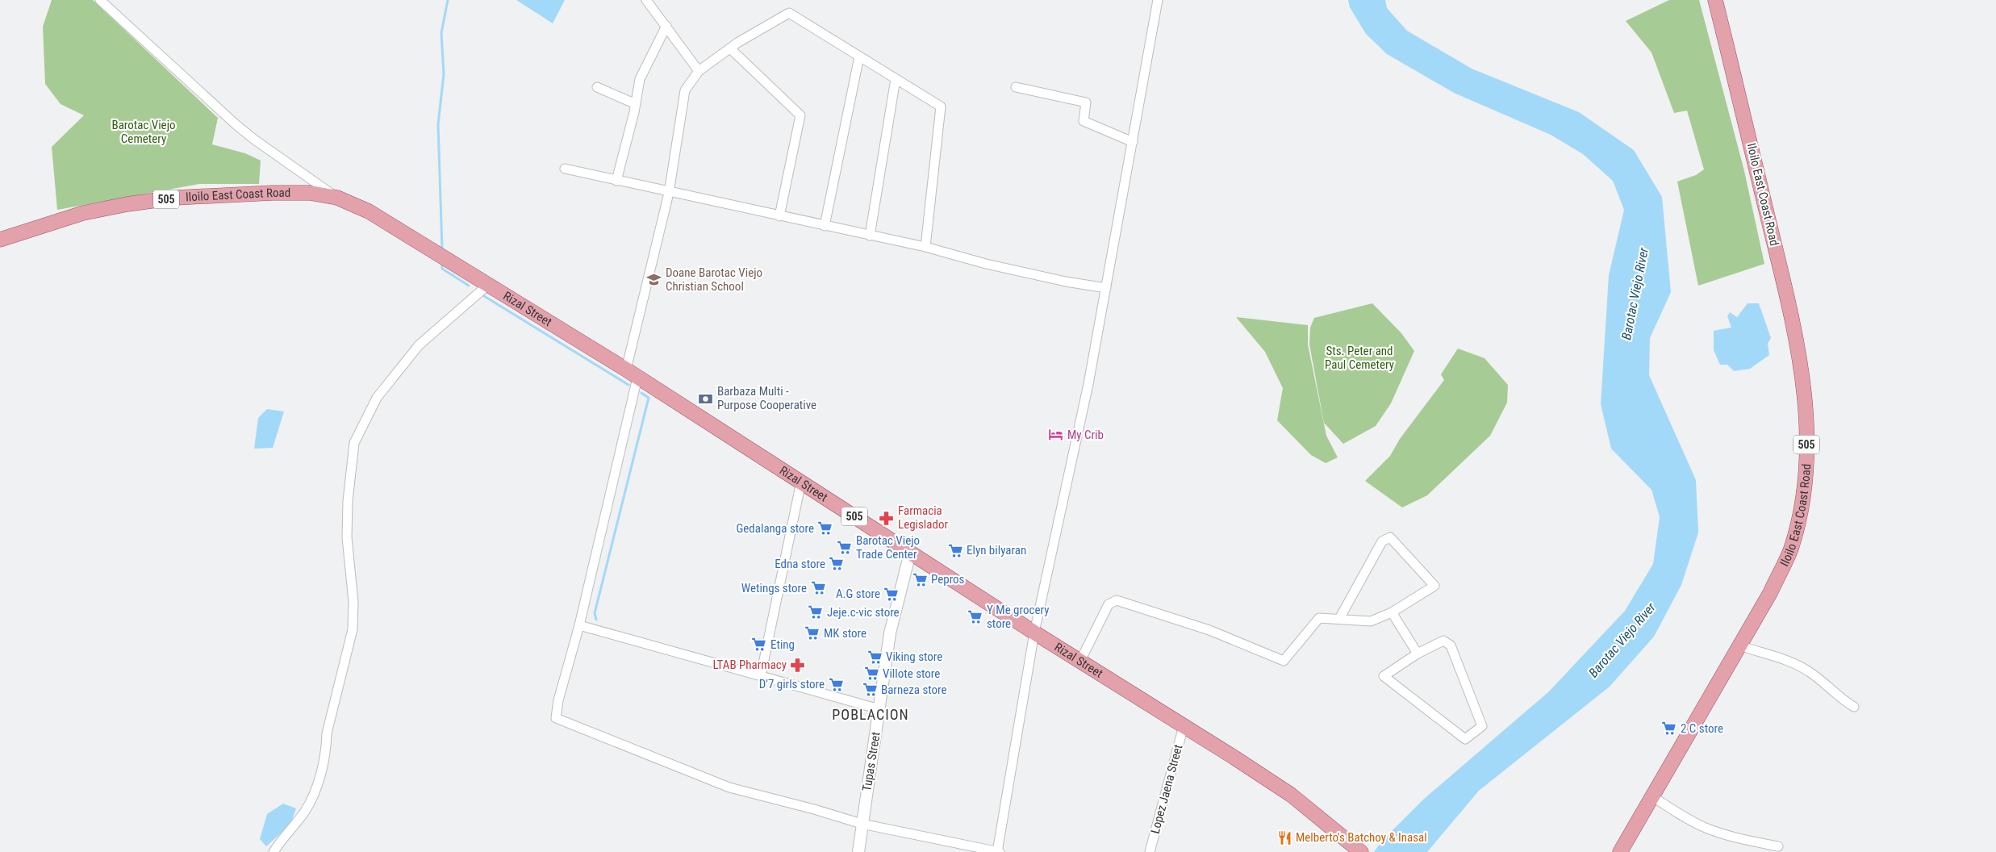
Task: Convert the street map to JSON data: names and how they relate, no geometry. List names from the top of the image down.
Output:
{
  "streets": {
    "main road": ["Iloilo East Coast Road", "505", "Rizal Street"],
    "street": ["Tupas Street", "Lopez Jaena Street"]
  },
  "crossings": [
    ["Iloilo East Coast Road", "Rizal Street"],
    ["Rizal Street", "Tupas Street"],
    ["Rizal Street", "Lopez Jaena Street"]
  ],
  "districts": ["POBLACION"],
  "water": ["Barotac Viejo River"],
  "parks": ["Barotac Viejo Cemetery", "Sts. Peter and Paul Cemetery"],
  "places": {
    "school or university": ["Doane Barotac Viejo Christian School"],
    "bank": ["Barbaza Multi - Purpose Cooperative"],
    "hotel": ["My Crib"],
    "pharmacy": ["Farmacia Legislador", "LTAB Pharmacy"],
    "supermarket": [
      "Gedalanga store",
      "Barotac Viejo Trade Center",
      "Elyn bilyaran",
      "Edna store",
      "Pepros",
      "Wetings store",
      "A.G store",
      "Jeje.c-vic store",
      "Y Me grocery store",
      "MK store",
      "Eting",
      "Viking store",
      "Villote store",
      "D'7 girls store",
      "Barneza store",
      "2 C store"
    ],
    "restaurant": ["Melberto's Batchoy & Inasal"]
  }
}
